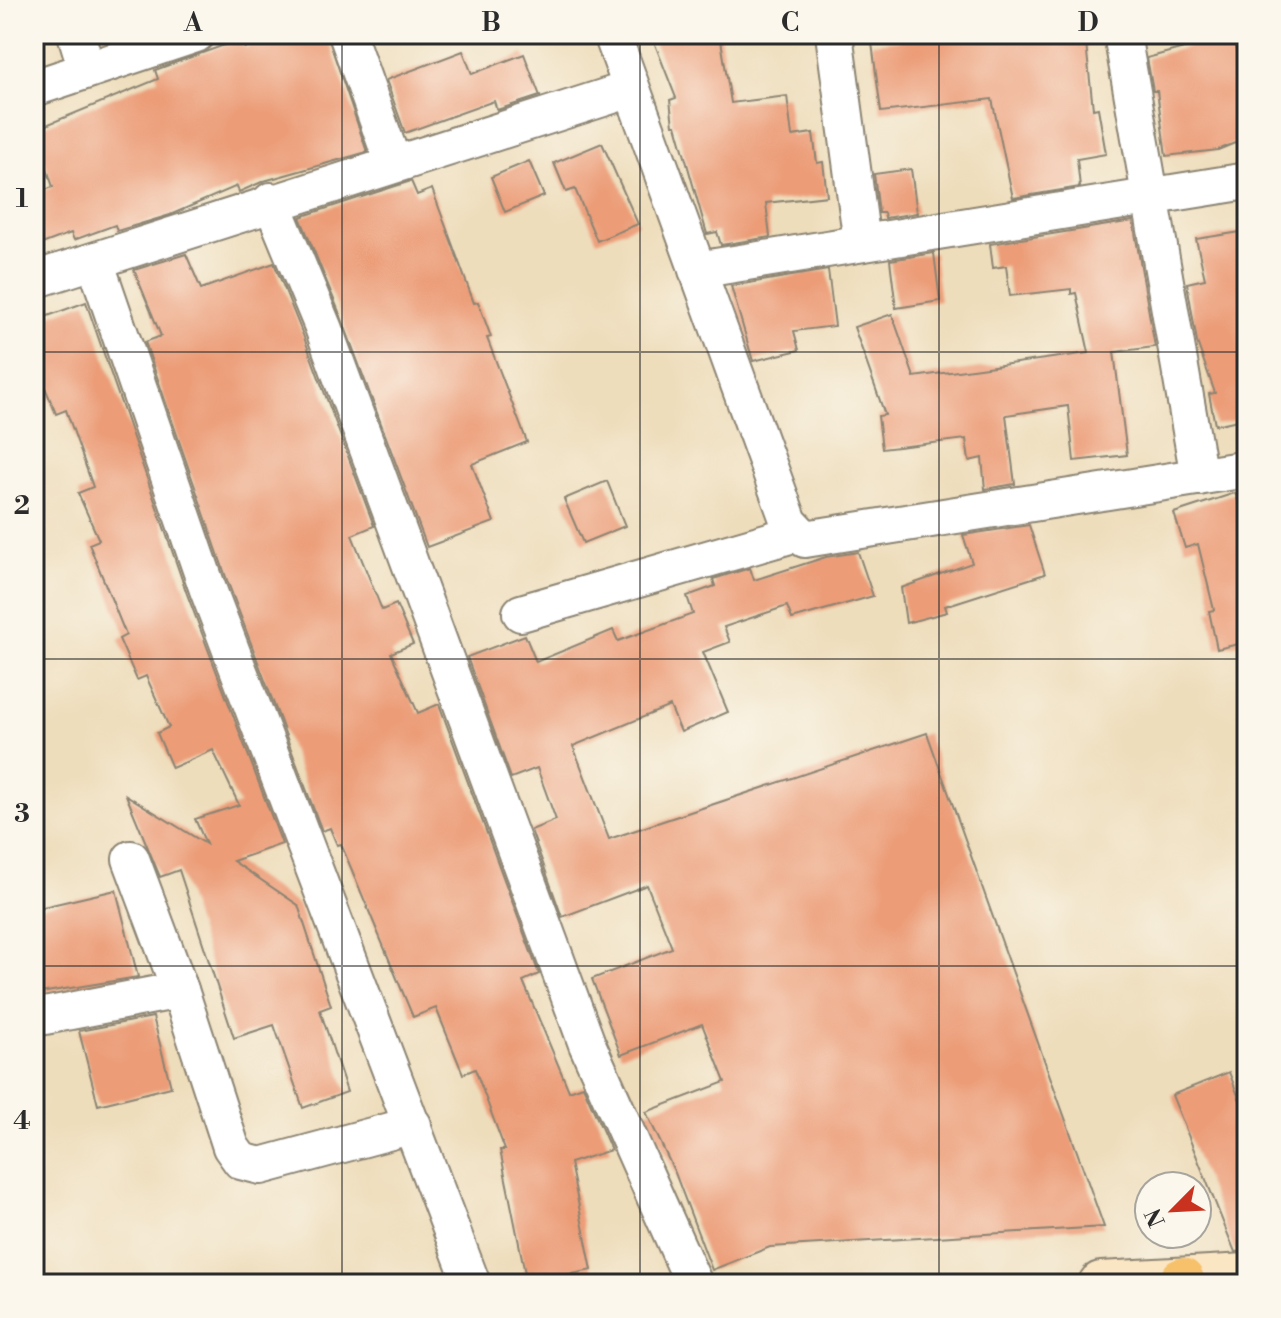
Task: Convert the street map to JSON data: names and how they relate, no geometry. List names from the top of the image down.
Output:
{
  "north": "bottom left",
  "grid": {
    "columns": [
      "A",
      "B",
      "C",
      "D"
    ],
    "rows": [
      "1",
      "2",
      "3",
      "4"
    ]
  }
}
